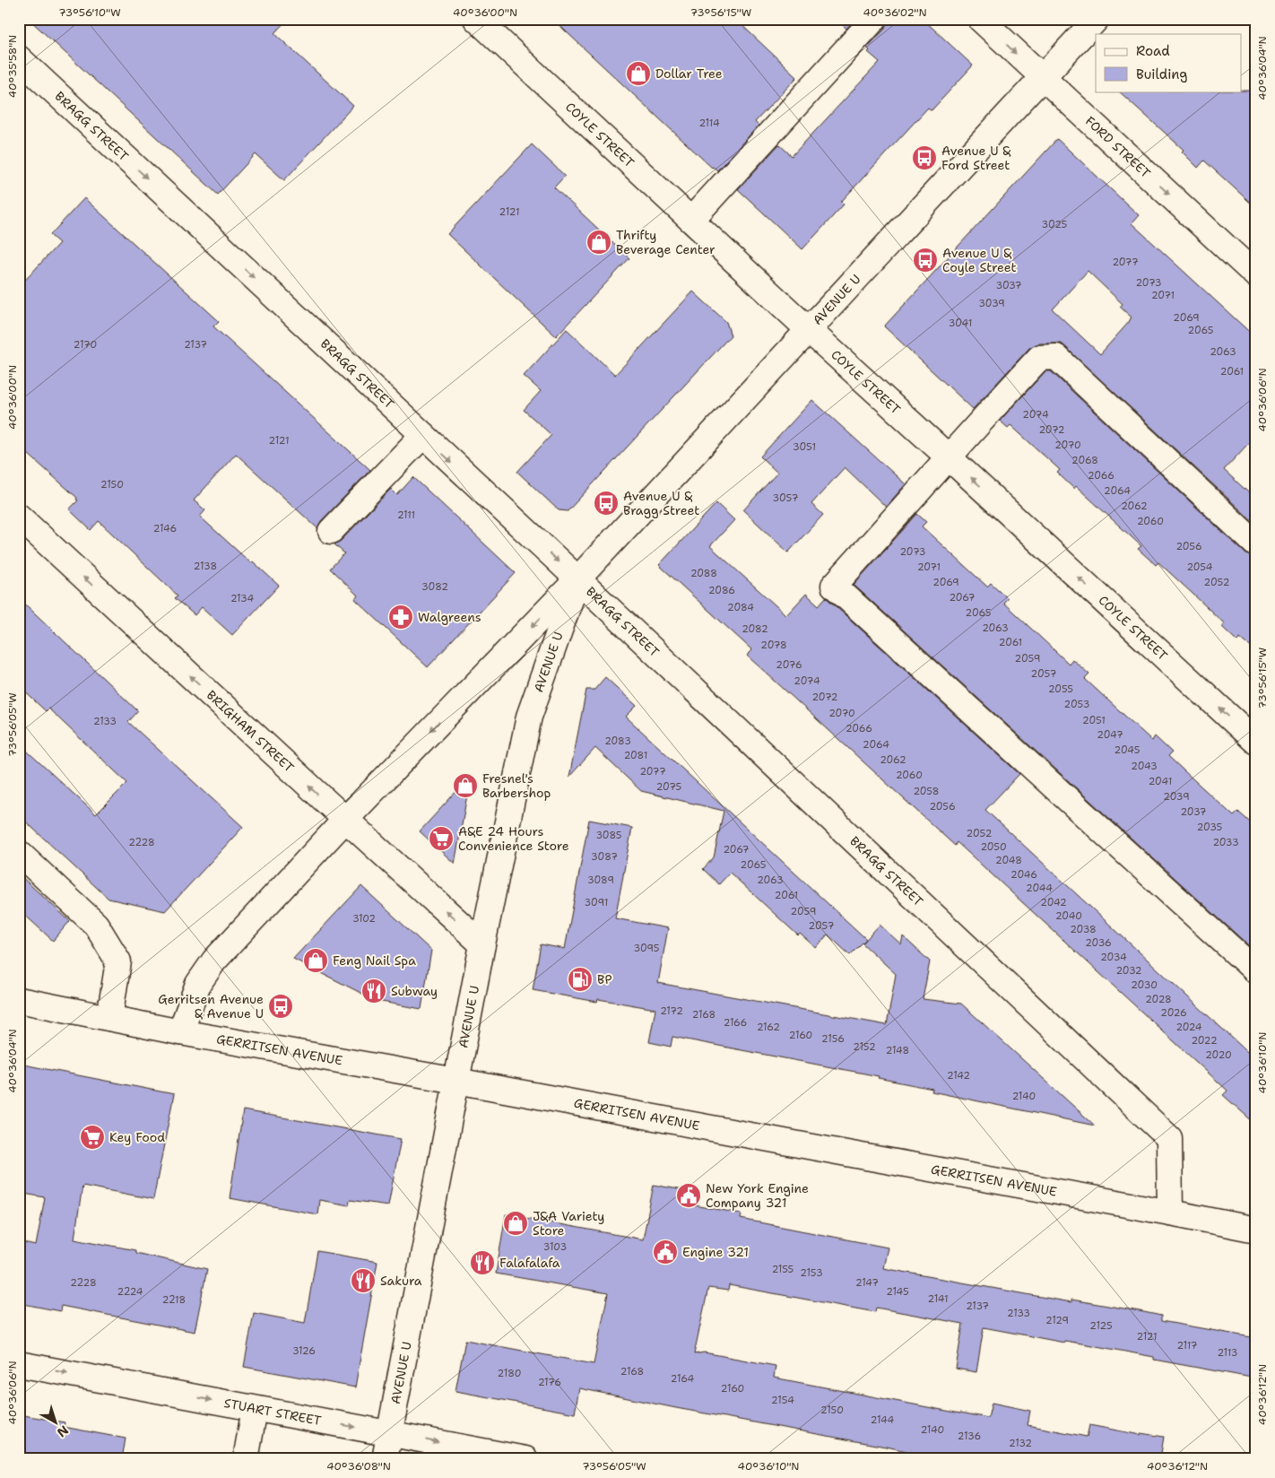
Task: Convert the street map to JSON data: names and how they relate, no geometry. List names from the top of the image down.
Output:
{
  "streets": {
    "street": [
      "BRAGG STREET",
      "COYLE STREET",
      "FORD STREET",
      "AVENUE U",
      "BRIGHAM STREET",
      "GERRITSEN AVENUE",
      "STUART STREET"
    ]
  },
  "crossings": [
    ["BRAGG STREET", "AVENUE U"],
    ["BRAGG STREET", "GERRITSEN AVENUE"],
    ["COYLE STREET", "AVENUE U"],
    ["FORD STREET", "AVENUE U"],
    ["AVENUE U", "BRIGHAM STREET"],
    ["AVENUE U", "GERRITSEN AVENUE"],
    ["AVENUE U", "STUART STREET"]
  ],
  "one_way": [
    "BRAGG STREET",
    "COYLE STREET",
    "FORD STREET",
    "BRIGHAM STREET",
    "STUART STREET"
  ],
  "places": {
    "shop": [
      "Dollar Tree",
      "Thrifty Beverage Center",
      "Fresnel's Barbershop",
      "Feng Nail Spa",
      "J&A Variety Store"
    ],
    "bus stop": [
      "Avenue U & Ford Street",
      "Avenue U & Coyle Street",
      "Avenue U & Bragg Street",
      "Gerritsen Avenue & Avenue U"
    ],
    "pharmacy": ["Walgreens"],
    "supermarket": ["A&E 24 Hours Convenience Store", "Key Food"],
    "fuel station": ["BP"],
    "restaurant": ["Subway", "Falafalafa", "Sakura"],
    "public building": ["New York Engine Company 321", "Engine 321"]
  },
  "house_numbers": [
    "2114",
    "2121",
    "3025",
    "2077",
    "2073",
    "3037",
    "2071",
    "3039",
    "2069",
    "3041",
    "2065",
    "2170",
    "2137",
    "2063",
    "2061",
    "2074",
    "2072",
    "2121",
    "2070",
    "3051",
    "2068",
    "2066",
    "2150",
    "2064",
    "3057",
    "2062",
    "2111",
    "2060",
    "2146",
    "2056",
    "2073",
    "2138",
    "2071",
    "2054",
    "2088",
    "2069",
    "2052",
    "3082",
    "2086",
    "2067",
    "2134",
    "2084",
    "2065",
    "2063",
    "2082",
    "2061",
    "2078",
    "2059",
    "2076",
    "2057",
    "2074",
    "2055",
    "2072",
    "2053",
    "2070",
    "2051",
    "2133",
    "2066",
    "2047",
    "2083",
    "2064",
    "2045",
    "2081",
    "2062",
    "2043",
    "2077",
    "2060",
    "2041",
    "2075",
    "2058",
    "2039",
    "2056",
    "2037",
    "2035",
    "2052",
    "3085",
    "2228",
    "2033",
    "2050",
    "2067",
    "3087",
    "2048",
    "2065",
    "2046",
    "3089",
    "2063",
    "2044",
    "2061",
    "3091",
    "2042",
    "2059",
    "2040",
    "3102",
    "2057",
    "2038",
    "2036",
    "3095",
    "2034",
    "2032",
    "2030",
    "2028",
    "2172",
    "2026",
    "2168",
    "2166",
    "2162",
    "2024",
    "2160",
    "2156",
    "2022",
    "2152",
    "2148",
    "2020",
    "2142",
    "2140",
    "3103",
    "2155",
    "2153",
    "2228",
    "2147",
    "2224",
    "2145",
    "2141",
    "2218",
    "2137",
    "2133",
    "2129",
    "2125",
    "2121",
    "2117",
    "3126",
    "2113",
    "2168",
    "2180",
    "2164",
    "2176",
    "2160",
    "2154",
    "2150",
    "2144",
    "2140",
    "2136",
    "2132"
  ],
  "legend": ["Road", "Building"],
  "north": "bottom right",
  "coordinates": [
    "73°56'10\"W",
    "40°36'00\"N",
    "73°56'15\"W",
    "40°36'02\"N",
    "40°35'58\"N",
    "40°36'04\"N",
    "40°36'06\"N",
    "73°56'05\"W",
    "40°36'10\"N",
    "40°36'12\"N",
    "40°36'08\"N"
  ]
}
